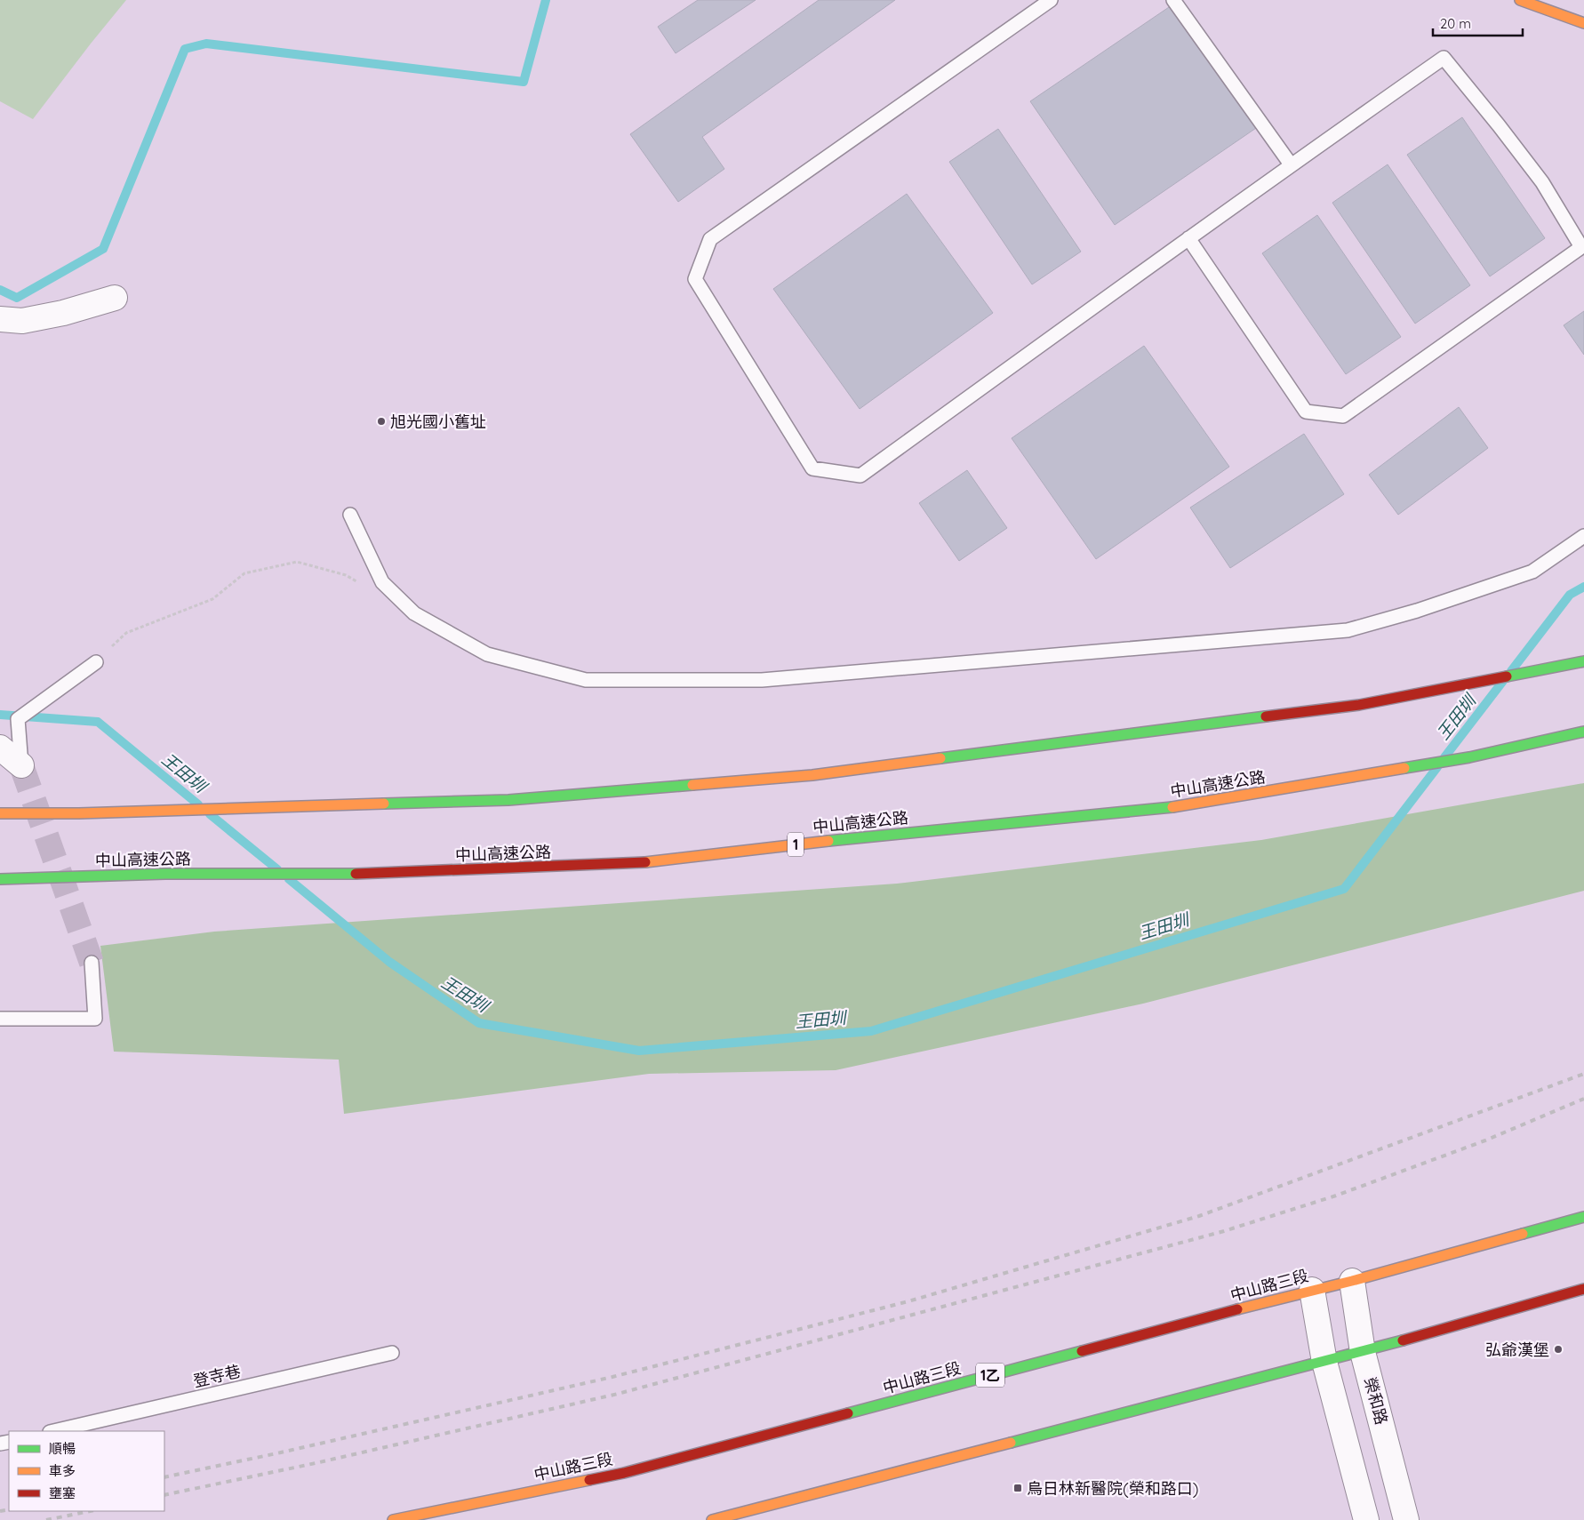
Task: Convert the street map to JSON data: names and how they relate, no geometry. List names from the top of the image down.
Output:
{
  "streets": {
    "main road": [
      "中山高速公路",
      "1",
      "中山路三段",
      "1乙"
    ],
    "street": ["榮和路"],
    "lane": ["登寺巷"]
  },
  "crossings": [
    ["中山路三段", "榮和路"]
  ],
  "water": ["王田圳"],
  "places": {
    "other": ["旭光國小舊址", "弘爺漢堡"],
    "transit": ["烏日林新醫院(榮和路口)"]
  },
  "legend": ["順暢", "車多", "壅塞"],
  "scale_bar": "20 m"
}
